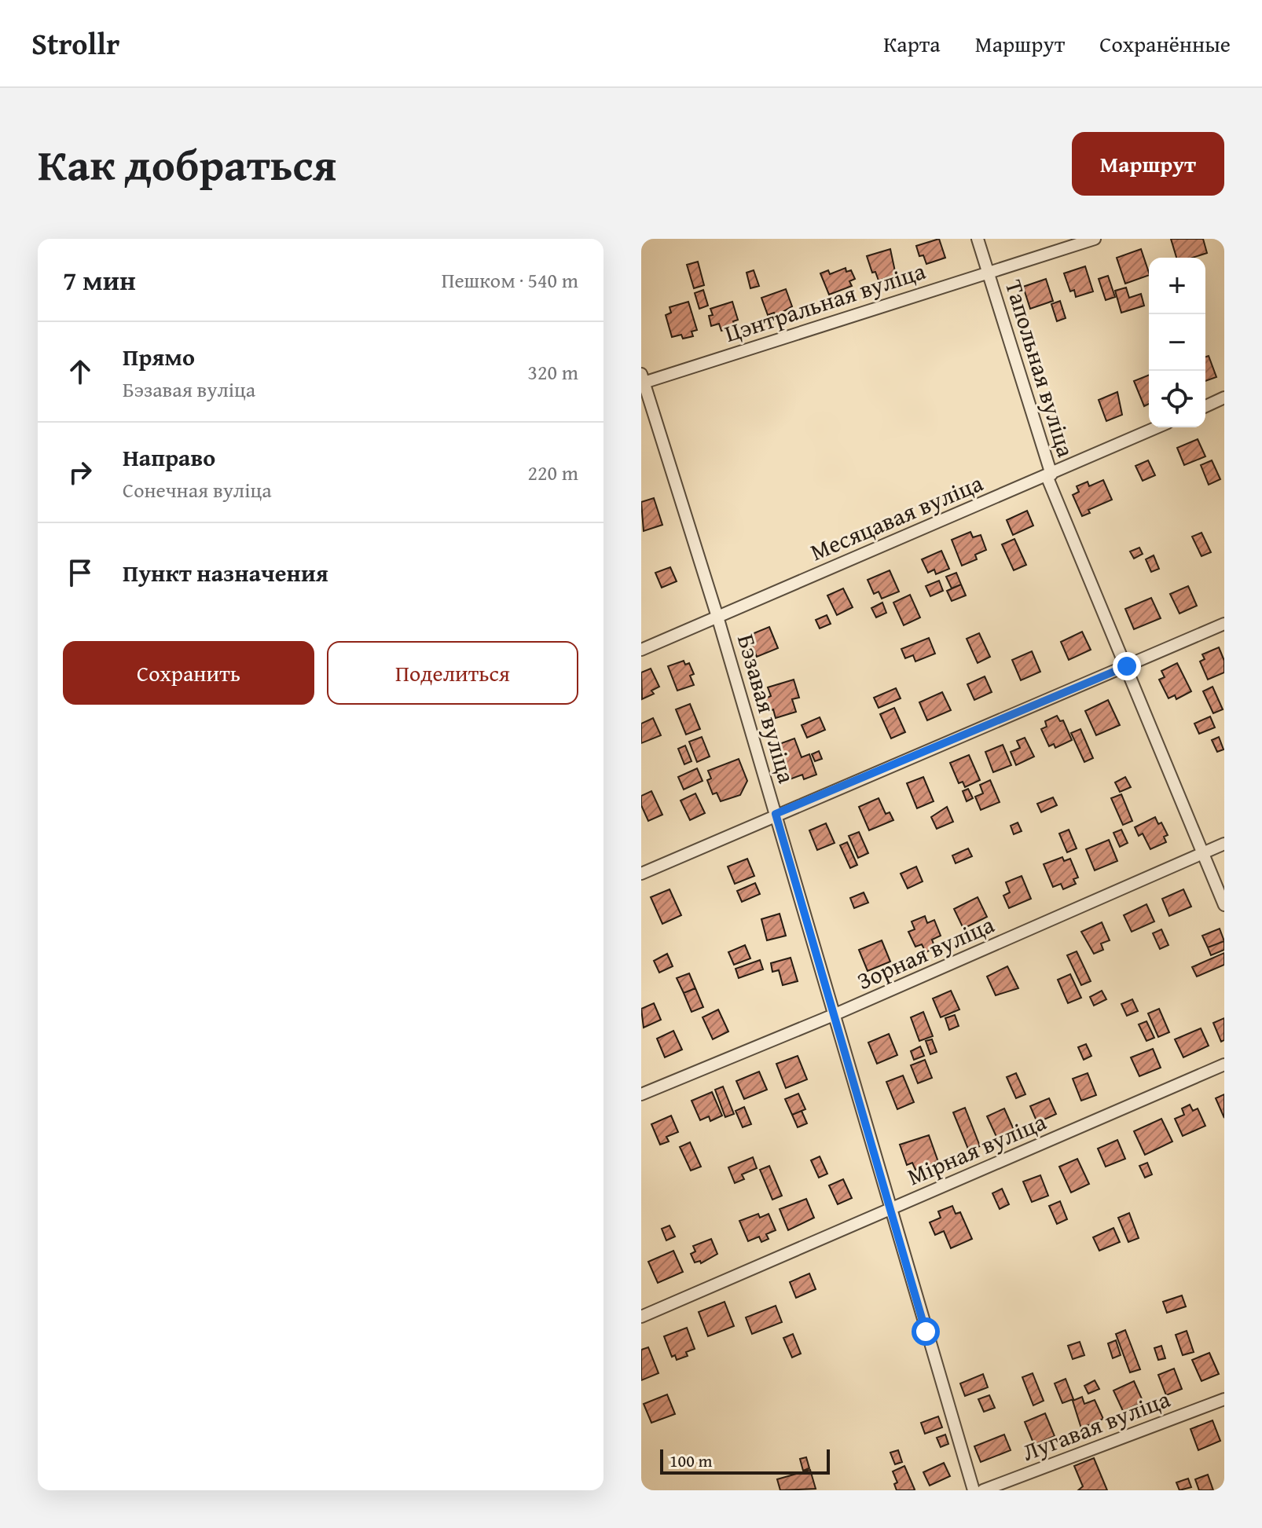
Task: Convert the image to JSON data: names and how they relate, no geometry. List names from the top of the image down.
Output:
{
  "streets": {
    "street": [
      "Цэнтральная вуліца",
      "Тапольная вуліца",
      "Месяцавая вуліца",
      "Бэзавая вуліца",
      "Зорная вуліца",
      "Мірная вуліца",
      "Лугавая вуліца"
    ]
  },
  "crossings": [
    ["Цэнтральная вуліца", "Тапольная вуліца"],
    ["Цэнтральная вуліца", "Бэзавая вуліца"],
    ["Тапольная вуліца", "Месяцавая вуліца"],
    ["Тапольная вуліца", "Зорная вуліца"],
    ["Месяцавая вуліца", "Бэзавая вуліца"],
    ["Бэзавая вуліца", "Зорная вуліца"],
    ["Бэзавая вуліца", "Мірная вуліца"]
  ],
  "scale_bar": "100 m",
  "page": {
    "header": "Strollr",
    "nav": ["Карта", "Маршрут", "Сохранённые"],
    "title": "Как добраться",
    "buttons": [
      "Маршрут",
      ["Сохранить", "Поделиться"]
    ],
    "heading": ["7 мин", "Пешком · 540 m"],
    "map_buttons": ["+", "−"],
    "list": [
      ["Прямо", "Бэзавая вуліца", "320 m"],
      ["Направо", "Сонечная вуліца", "220 m"],
      "Пункт назначения"
    ],
    "scale": "100 m"
  }
}
